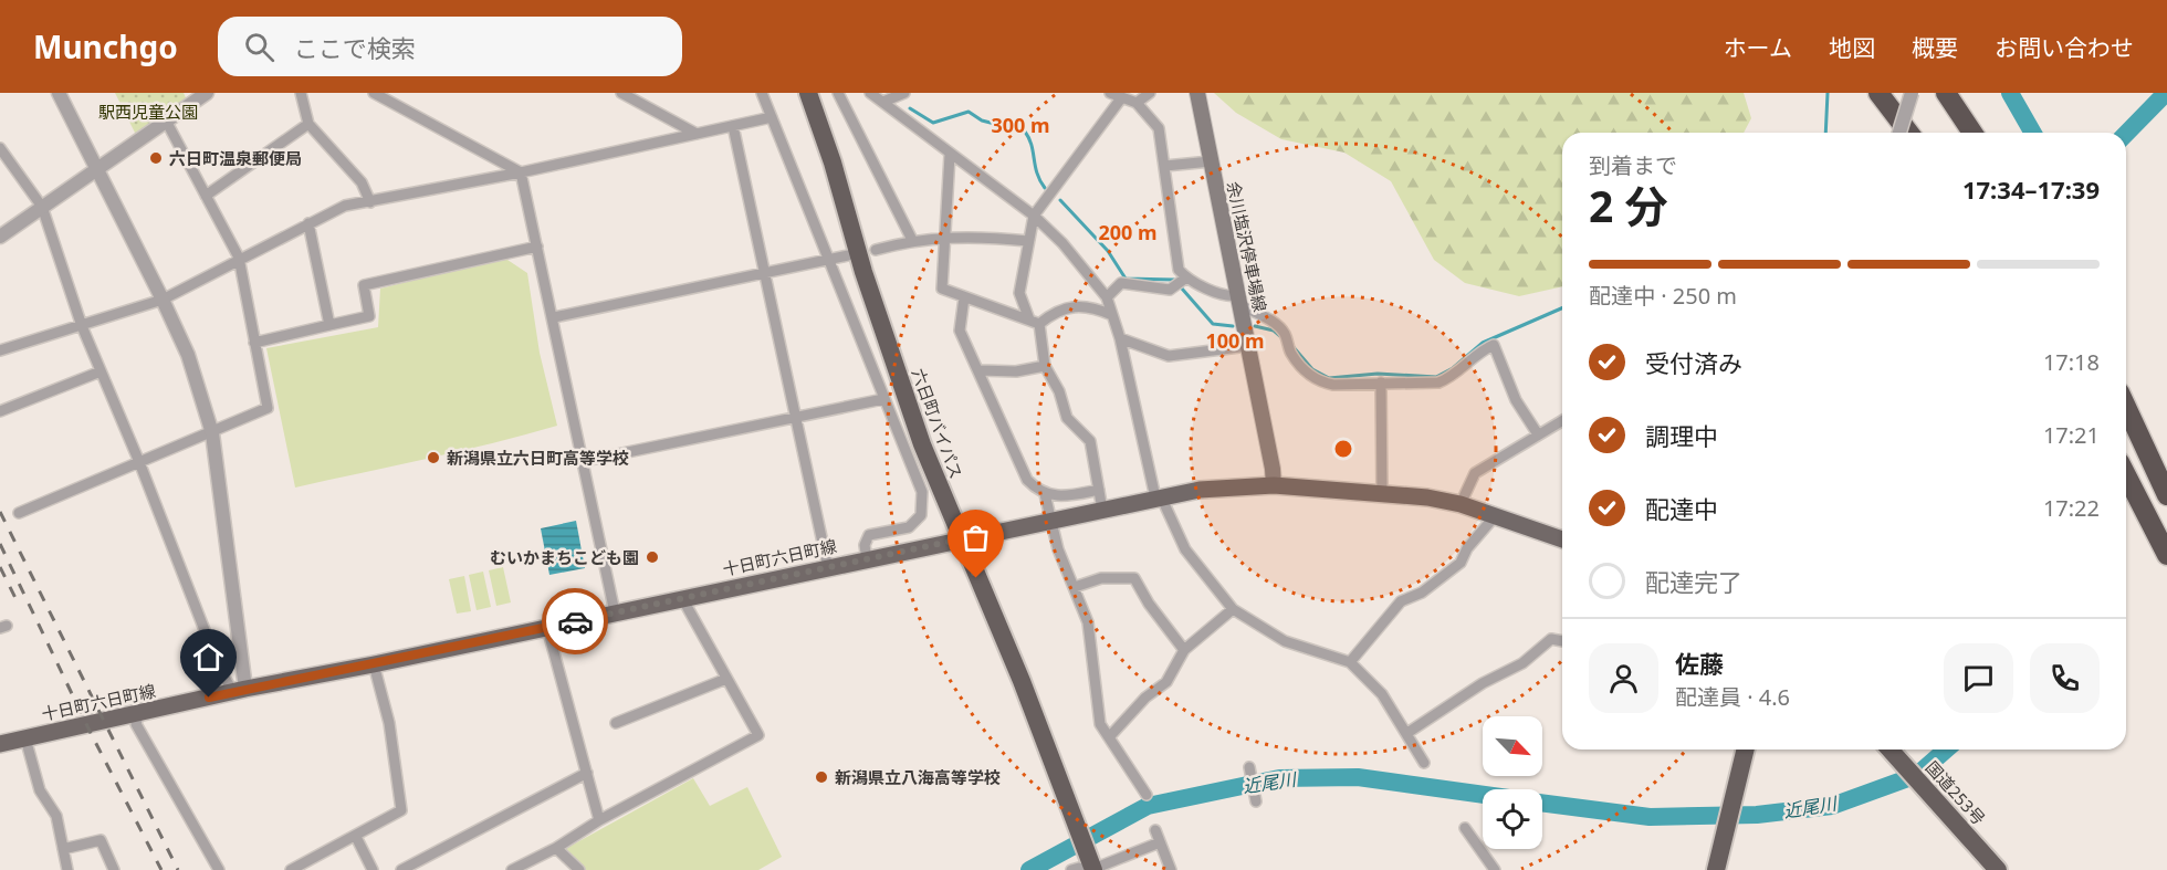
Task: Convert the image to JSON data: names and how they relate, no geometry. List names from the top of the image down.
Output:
{
  "streets": {
    "highway": ["六日町バイパス", "国道253号"],
    "main road": ["余川塩沢停車場線", "十日町六日町線"]
  },
  "crossings": [
    ["余川塩沢停車場線", "十日町六日町線"],
    ["六日町バイパス", "十日町六日町線"]
  ],
  "water": ["近尾川"],
  "parks": ["駅西児童公園"],
  "places": [
    "六日町温泉郵便局",
    "新潟県立六日町高等学校",
    "むいかまちこども園",
    "新潟県立八海高等学校"
  ],
  "north": "bottom right",
  "page": {
    "header": "Munchgo",
    "search": "ここで検索",
    "nav": [
      "ホーム",
      "地図",
      "概要",
      "お問い合わせ"
    ],
    "heading": ["2 分", "到着まで", "17:34–17:39"],
    "panel": ["佐藤", "配達員 · 4.6"],
    "bar": "配達中 · 250 m",
    "list": [
      ["受付済み", "17:18"],
      ["調理中", "17:21"],
      ["配達中", "17:22"],
      "配達完了"
    ]
  },
  "rings": ["300 m", "200 m", "100 m"]
}
